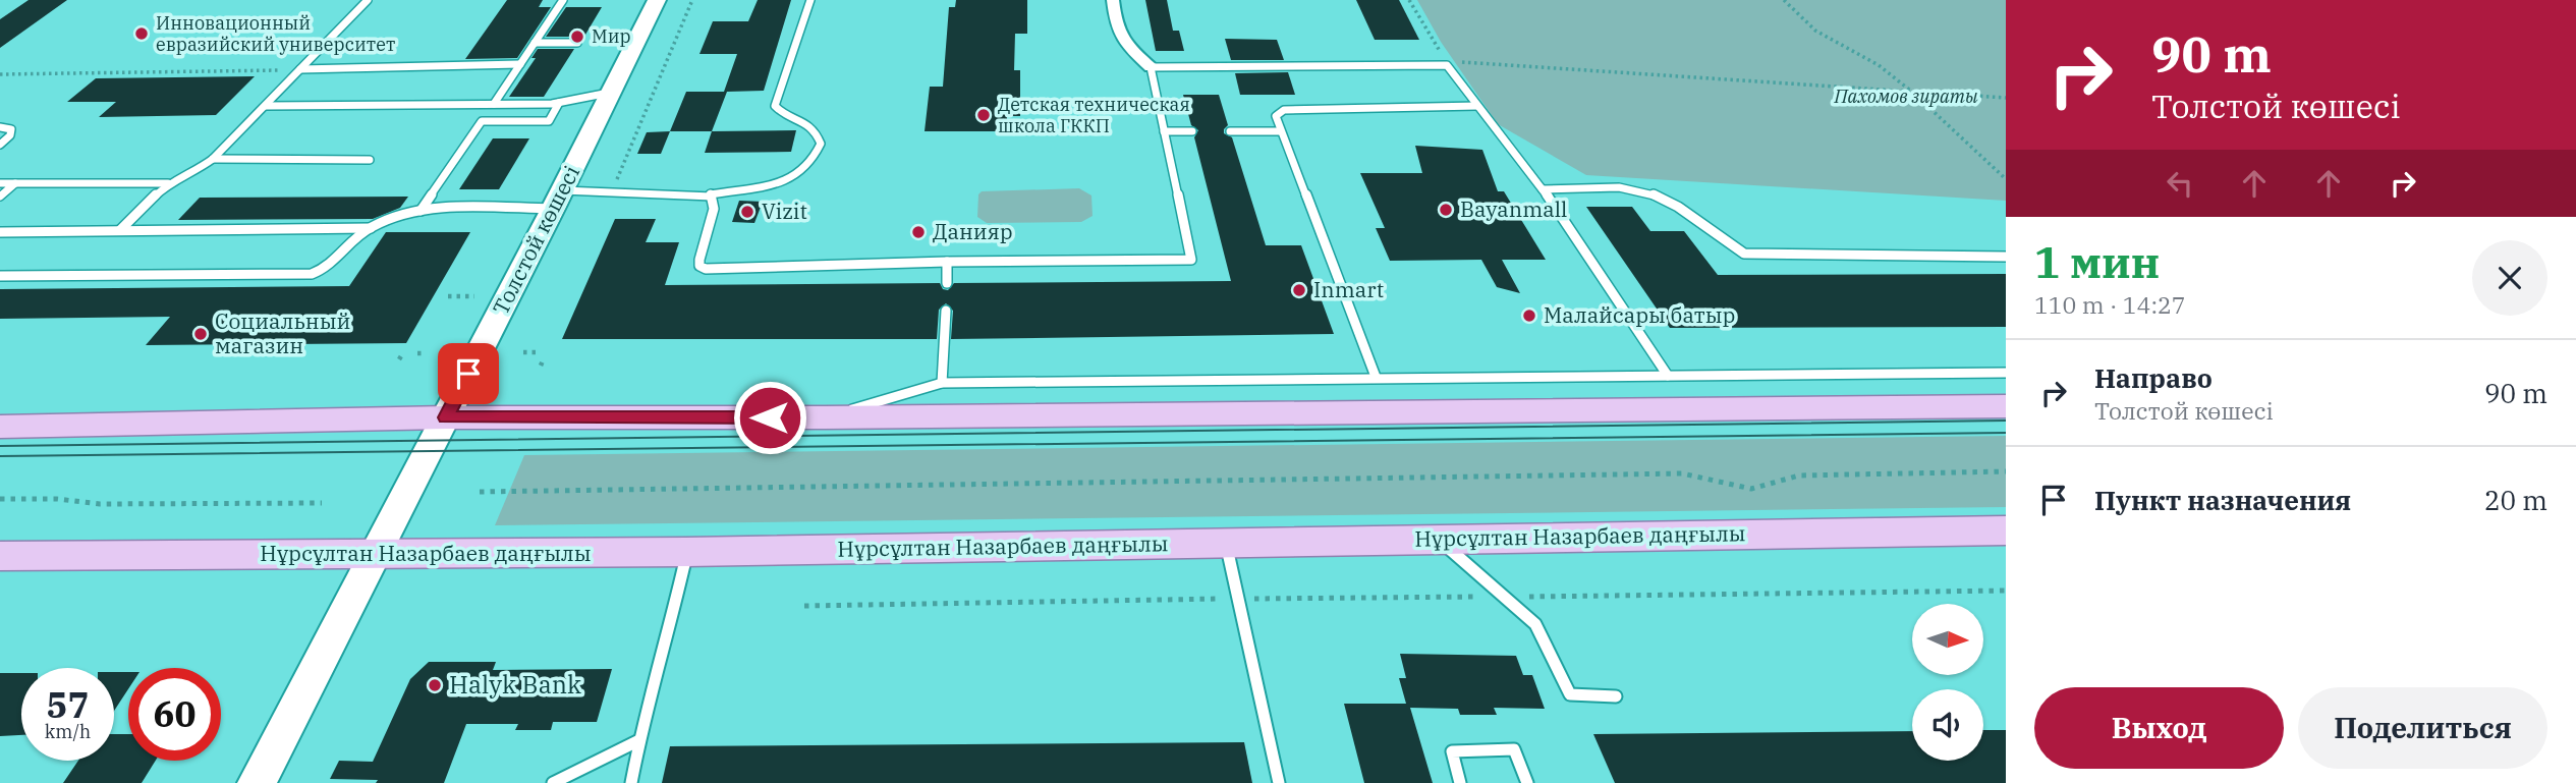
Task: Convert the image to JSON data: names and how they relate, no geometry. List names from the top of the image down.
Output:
{
  "streets": {
    "main road": ["Толстой көшесі", "Нұрсұлтан Назарбаев даңғылы"]
  },
  "crossings": [
    ["Толстой көшесі", "Нұрсұлтан Назарбаев даңғылы"]
  ],
  "parks": ["Пахомов зираты"],
  "places": [
    "Инновационный евразийский университет",
    "Мир",
    "Детская техническая школа ГККП",
    "Bayanmall",
    "Vizit",
    "Данияр",
    "Inmart",
    "Малайсары батыр",
    "Социальный магазин",
    "Halyk Bank"
  ],
  "north": "right",
  "page": {
    "turn": ["90 m", "Толстой көшесі"],
    "heading": ["1 мин", "110 m · 14:27"],
    "list": [
      {
        "name": "Направо",
        "note": "Толстой көшесі",
        "value": "90 m"
      },
      {
        "name": "Пункт назначения",
        "value": "20 m"
      }
    ],
    "speed": "57 km/h",
    "limit": "60",
    "buttons": ["Выход", "Поделиться"]
  }
}
